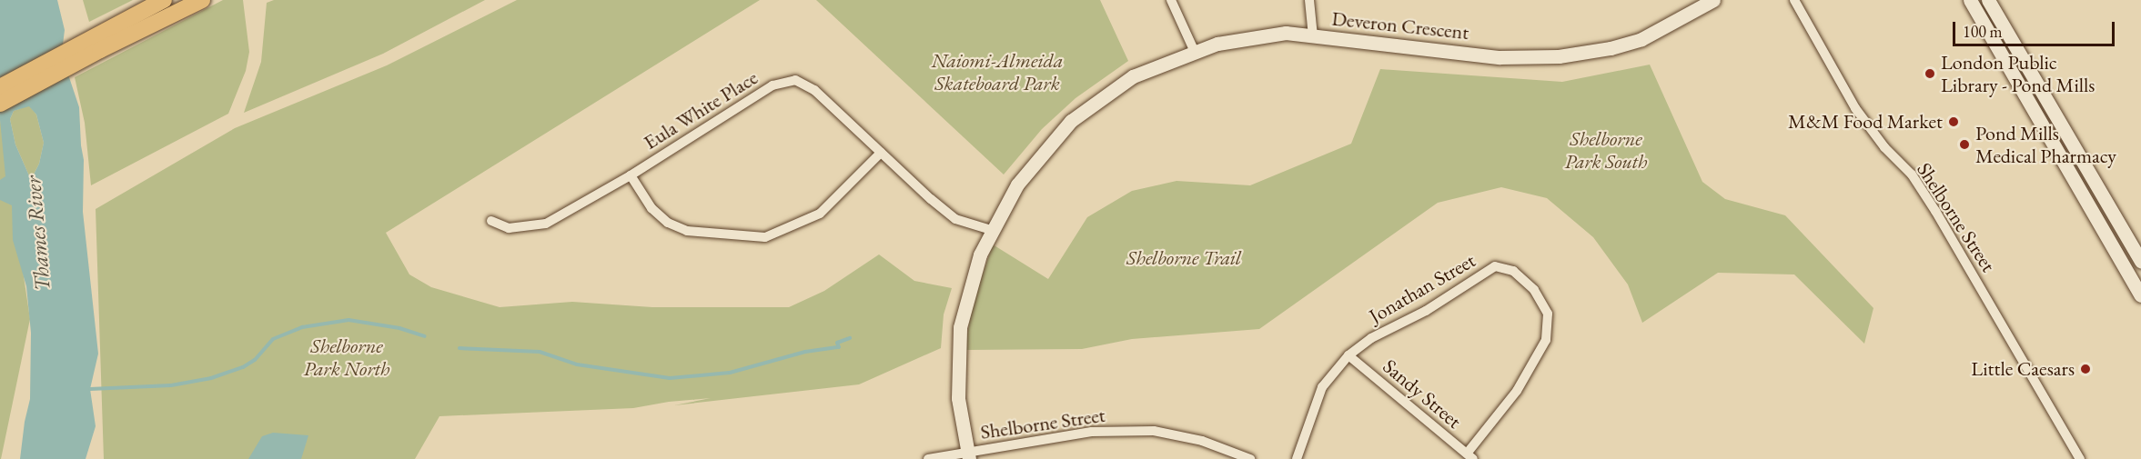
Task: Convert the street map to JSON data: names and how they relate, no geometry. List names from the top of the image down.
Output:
{
  "streets": {
    "street": [
      "Deveron Crescent",
      "Eula White Place",
      "Shelborne Street",
      "Jonathan Street",
      "Sandy Street"
    ]
  },
  "crossings": [
    ["Deveron Crescent", "Eula White Place"],
    ["Deveron Crescent", "Shelborne Street"],
    ["Jonathan Street", "Sandy Street"]
  ],
  "water": ["Thames River"],
  "parks": [
    "Naiomi-Almeida Skateboard Park",
    "Shelborne Park South",
    "Shelborne Trail",
    "Shelborne Park North"
  ],
  "places": [
    "London Public Library - Pond Mills",
    "M&M Food Market",
    "Pond Mills Medical Pharmacy",
    "Little Caesars"
  ],
  "scale_bar": "100 m"
}
